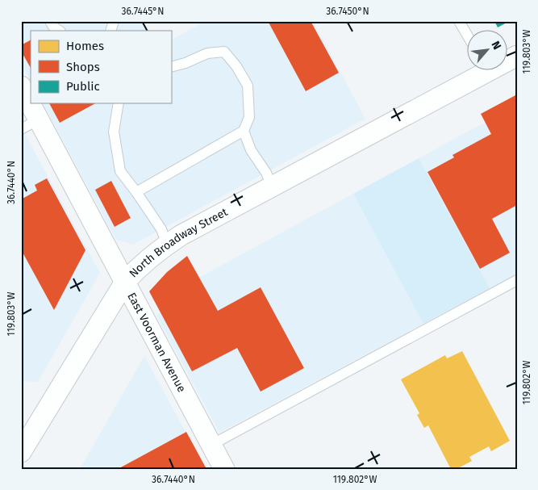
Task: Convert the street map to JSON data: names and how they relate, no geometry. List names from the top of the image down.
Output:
{
  "streets": {
    "street": ["North Broadway Street", "East Voorman Avenue"]
  },
  "crossings": [
    ["North Broadway Street", "East Voorman Avenue"]
  ],
  "legend": ["Homes", "Shops", "Public"],
  "north": "top right",
  "coordinates": [
    "36.7445°N",
    "36.7450°N",
    "119.803°W",
    "36.7440°N",
    "119.802°W"
  ]
}
